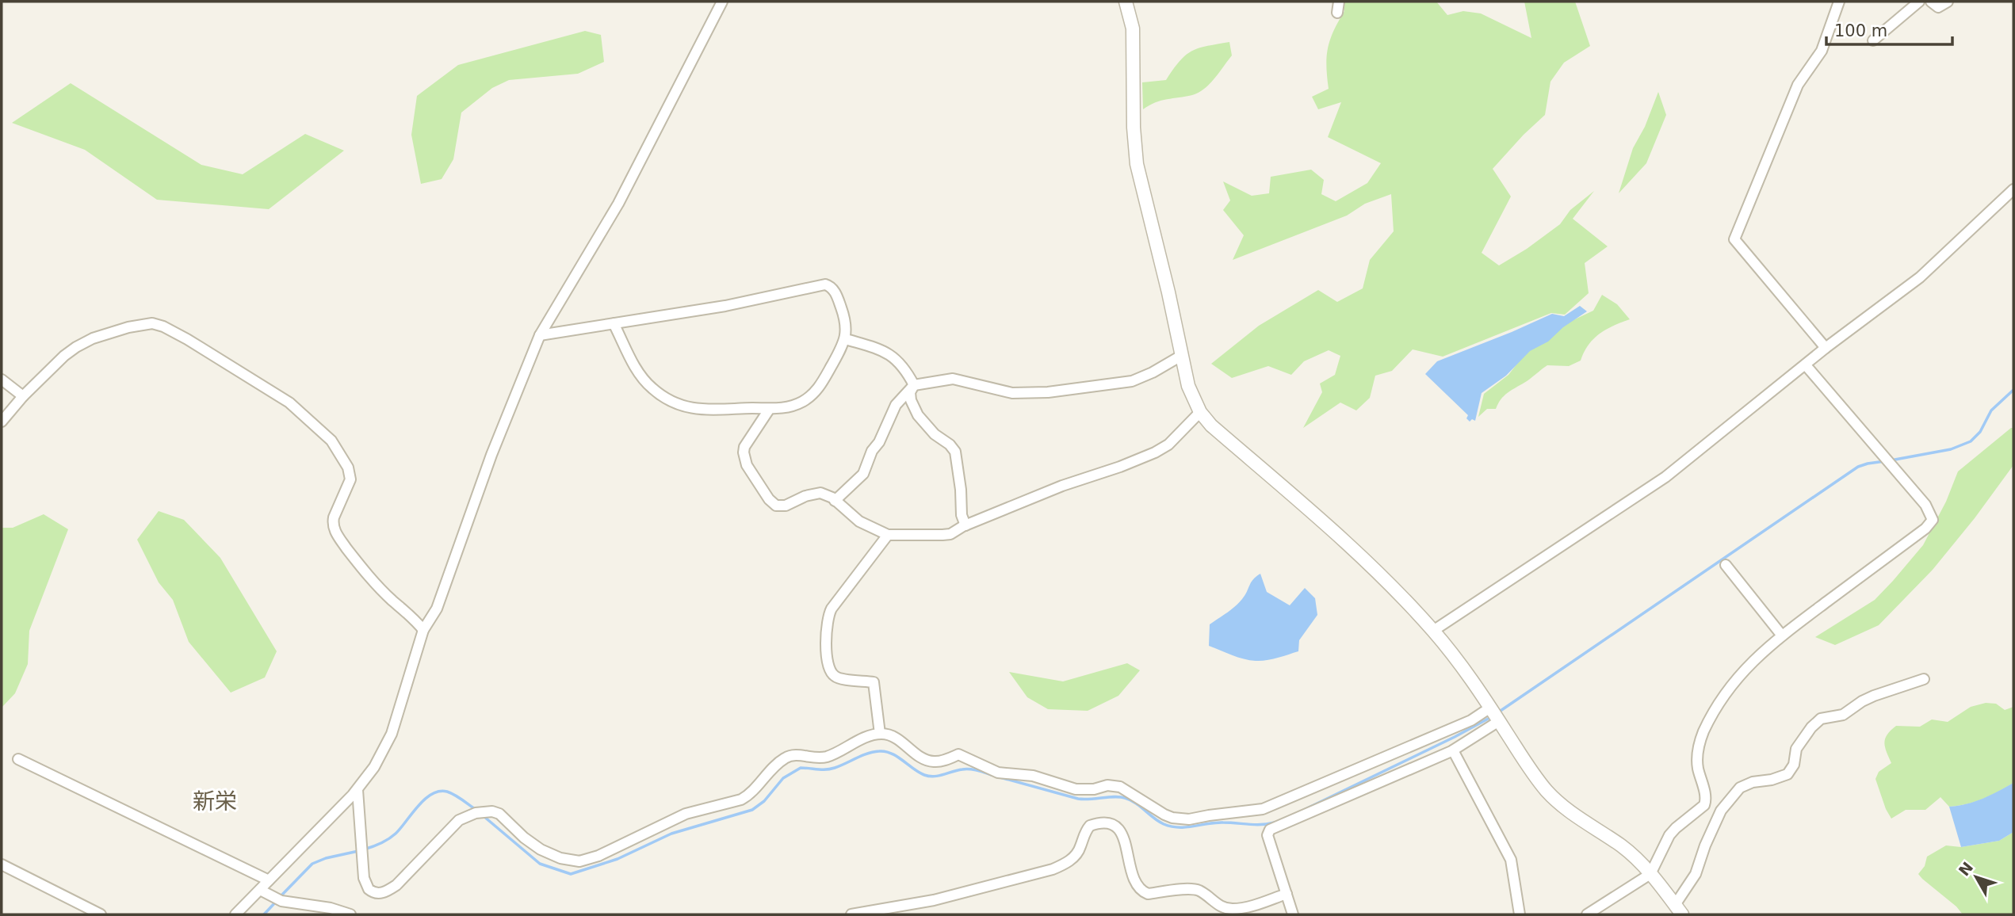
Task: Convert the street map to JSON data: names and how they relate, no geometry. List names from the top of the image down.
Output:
{
  "districts": ["新栄"],
  "scale_bar": "100 m",
  "north": "top left"
}
